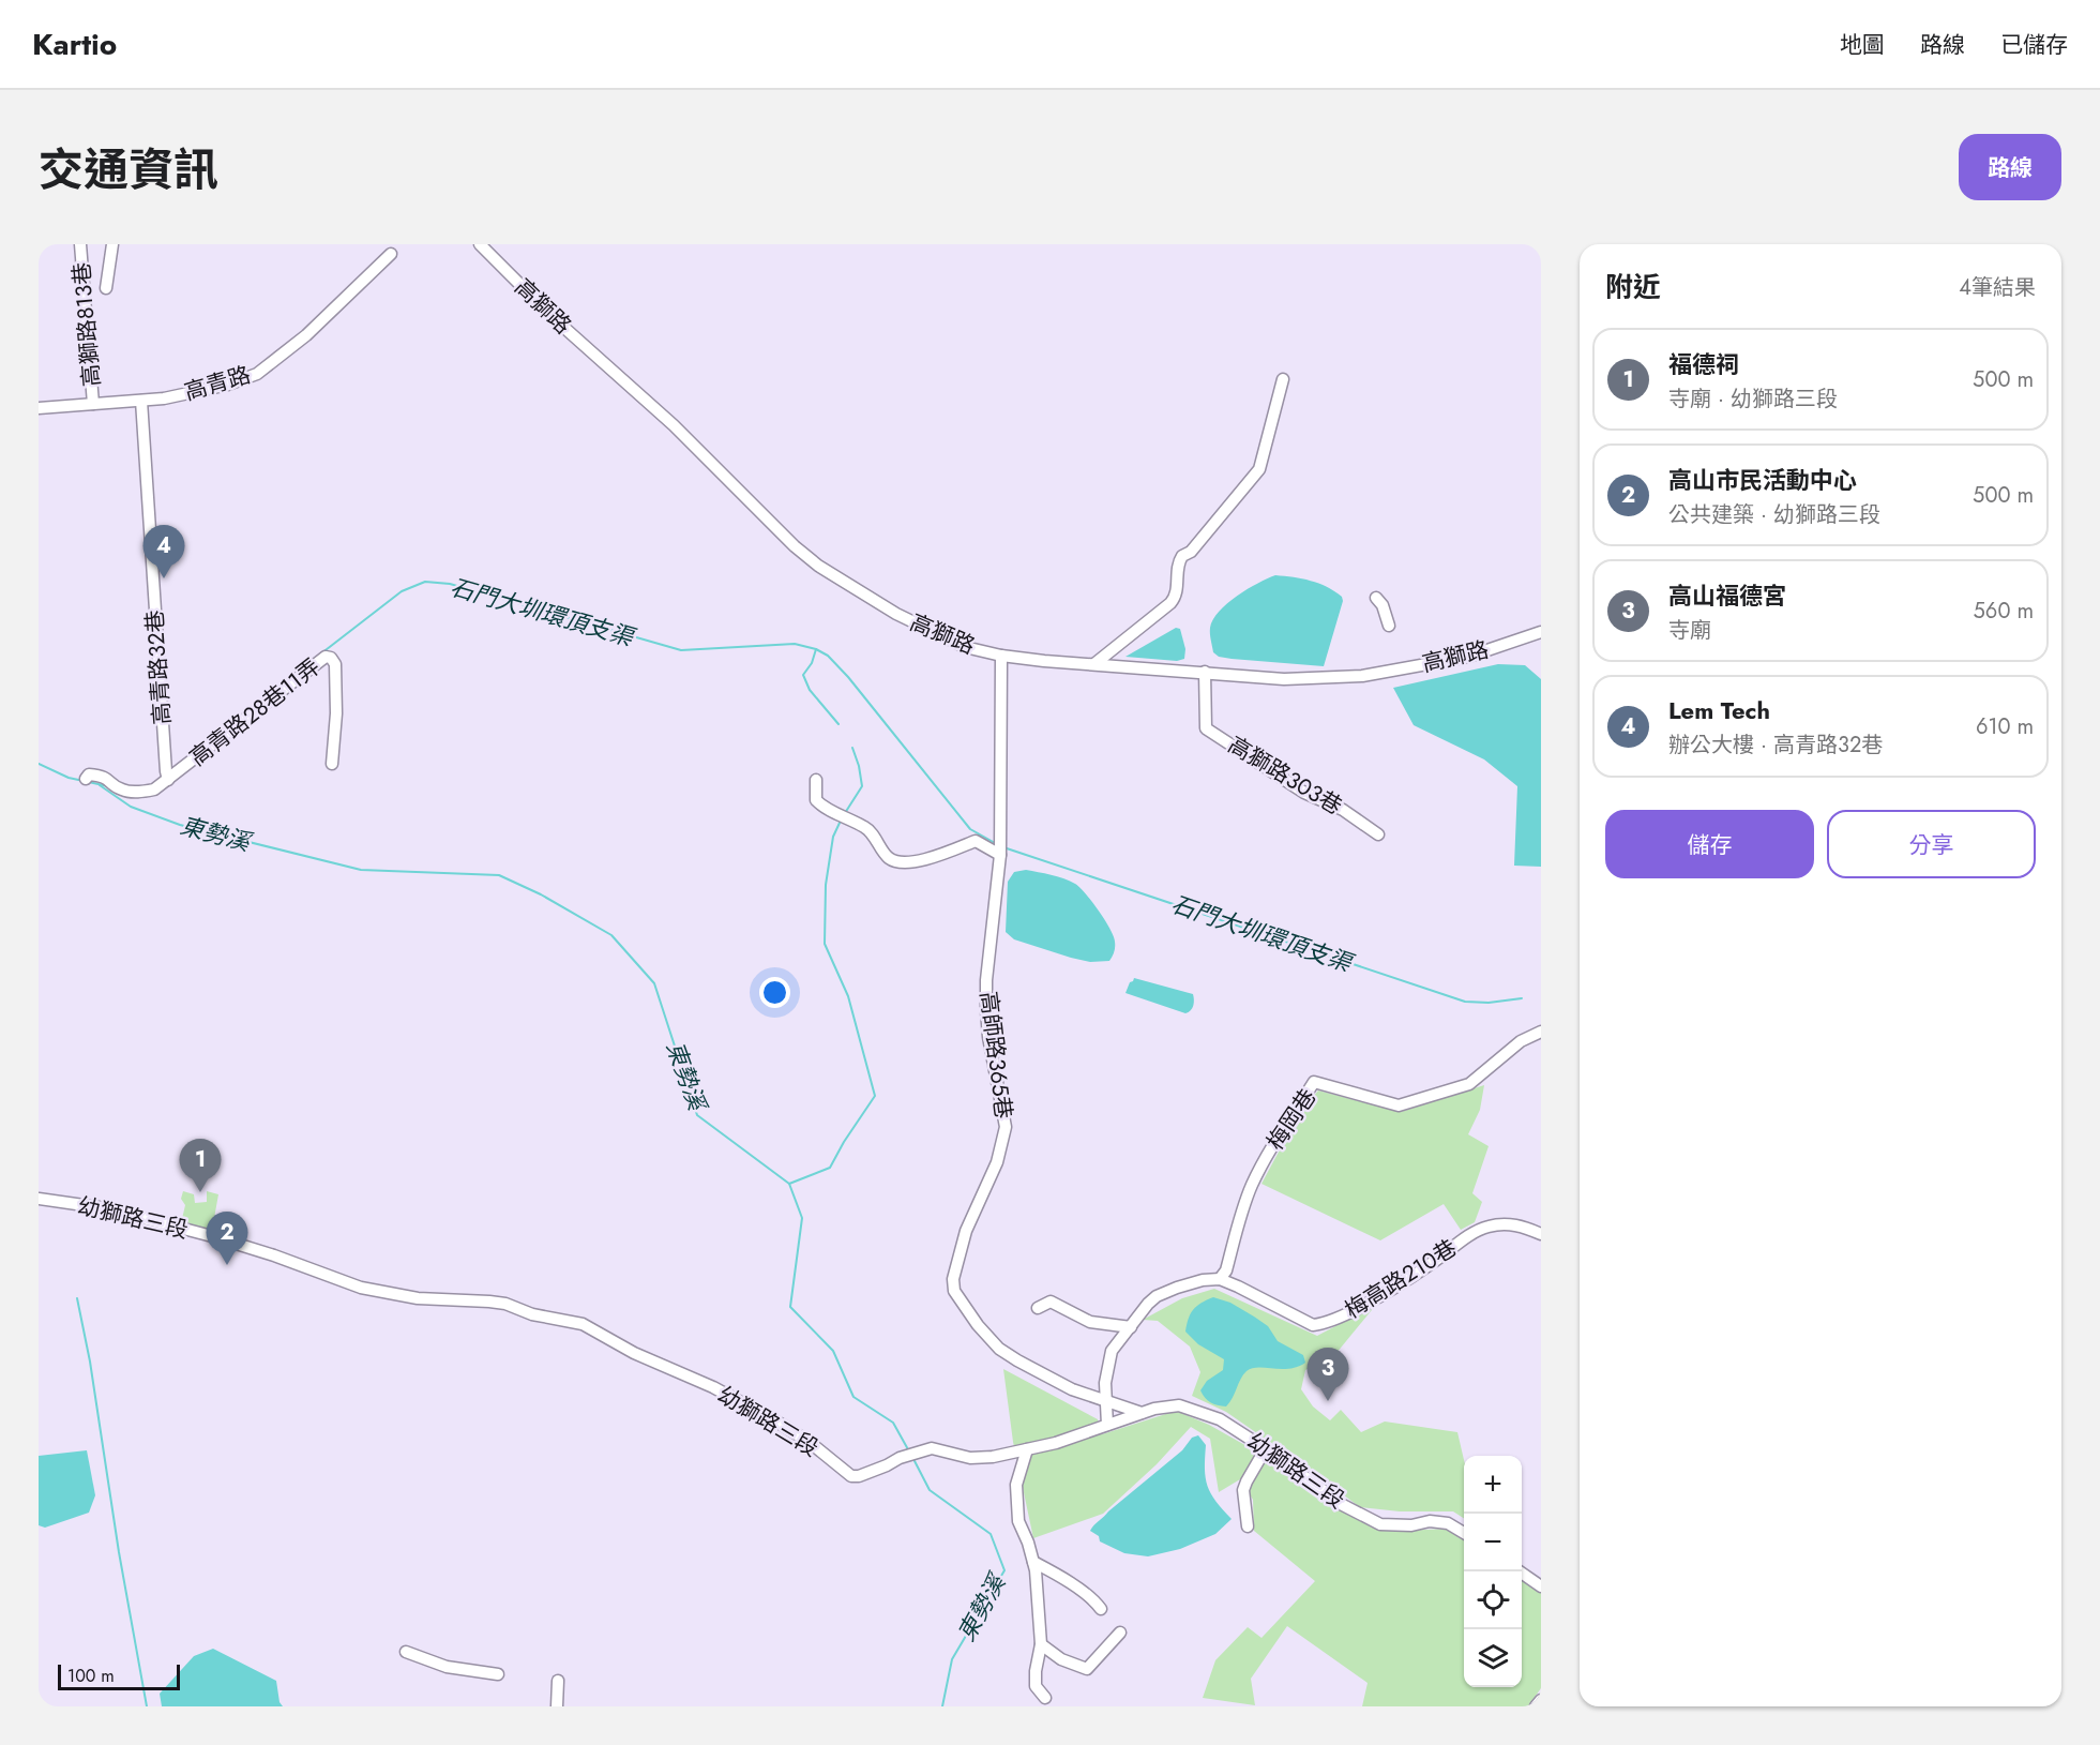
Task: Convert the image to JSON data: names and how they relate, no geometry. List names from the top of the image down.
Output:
{
  "streets": {
    "street": [
      "高獅路",
      "高獅路813巷",
      "高青路",
      "高青路32巷",
      "高青路28巷11弄",
      "高獅路303巷",
      "高師路365巷",
      "梅岡巷",
      "幼獅路三段",
      "梅高路210巷"
    ]
  },
  "crossings": [
    ["高獅路", "高獅路303巷"],
    ["高獅路", "高師路365巷"],
    ["高獅路813巷", "高青路"],
    ["高青路", "高青路32巷"],
    ["高青路32巷", "高青路28巷11弄"],
    ["高師路365巷", "幼獅路三段"],
    ["梅岡巷", "梅高路210巷"]
  ],
  "water": ["石門大圳環頂支渠", "東勢溪"],
  "scale_bar": "100 m",
  "page": {
    "header": "Kartio",
    "nav": ["地圖", "路線", "已儲存"],
    "title": "交通資訊",
    "buttons": [
      "路線",
      ["儲存", "分享"]
    ],
    "heading": ["附近", "4筆結果"],
    "list": [
      {
        "mark": "1",
        "name": "福德祠",
        "note": "寺廟 · 幼獅路三段",
        "value": "500 m"
      },
      {
        "mark": "2",
        "name": "高山市民活動中心",
        "note": "公共建築 · 幼獅路三段",
        "value": "500 m"
      },
      {
        "mark": "3",
        "name": "高山福德宮",
        "note": "寺廟",
        "value": "560 m"
      },
      {
        "mark": "4",
        "name": "Lem Tech",
        "note": "辦公大樓 · 高青路32巷",
        "value": "610 m"
      }
    ],
    "pins": [
      "4",
      "1",
      "2",
      "3"
    ],
    "map_buttons": ["+", "−"],
    "scale": "100 m"
  }
}
